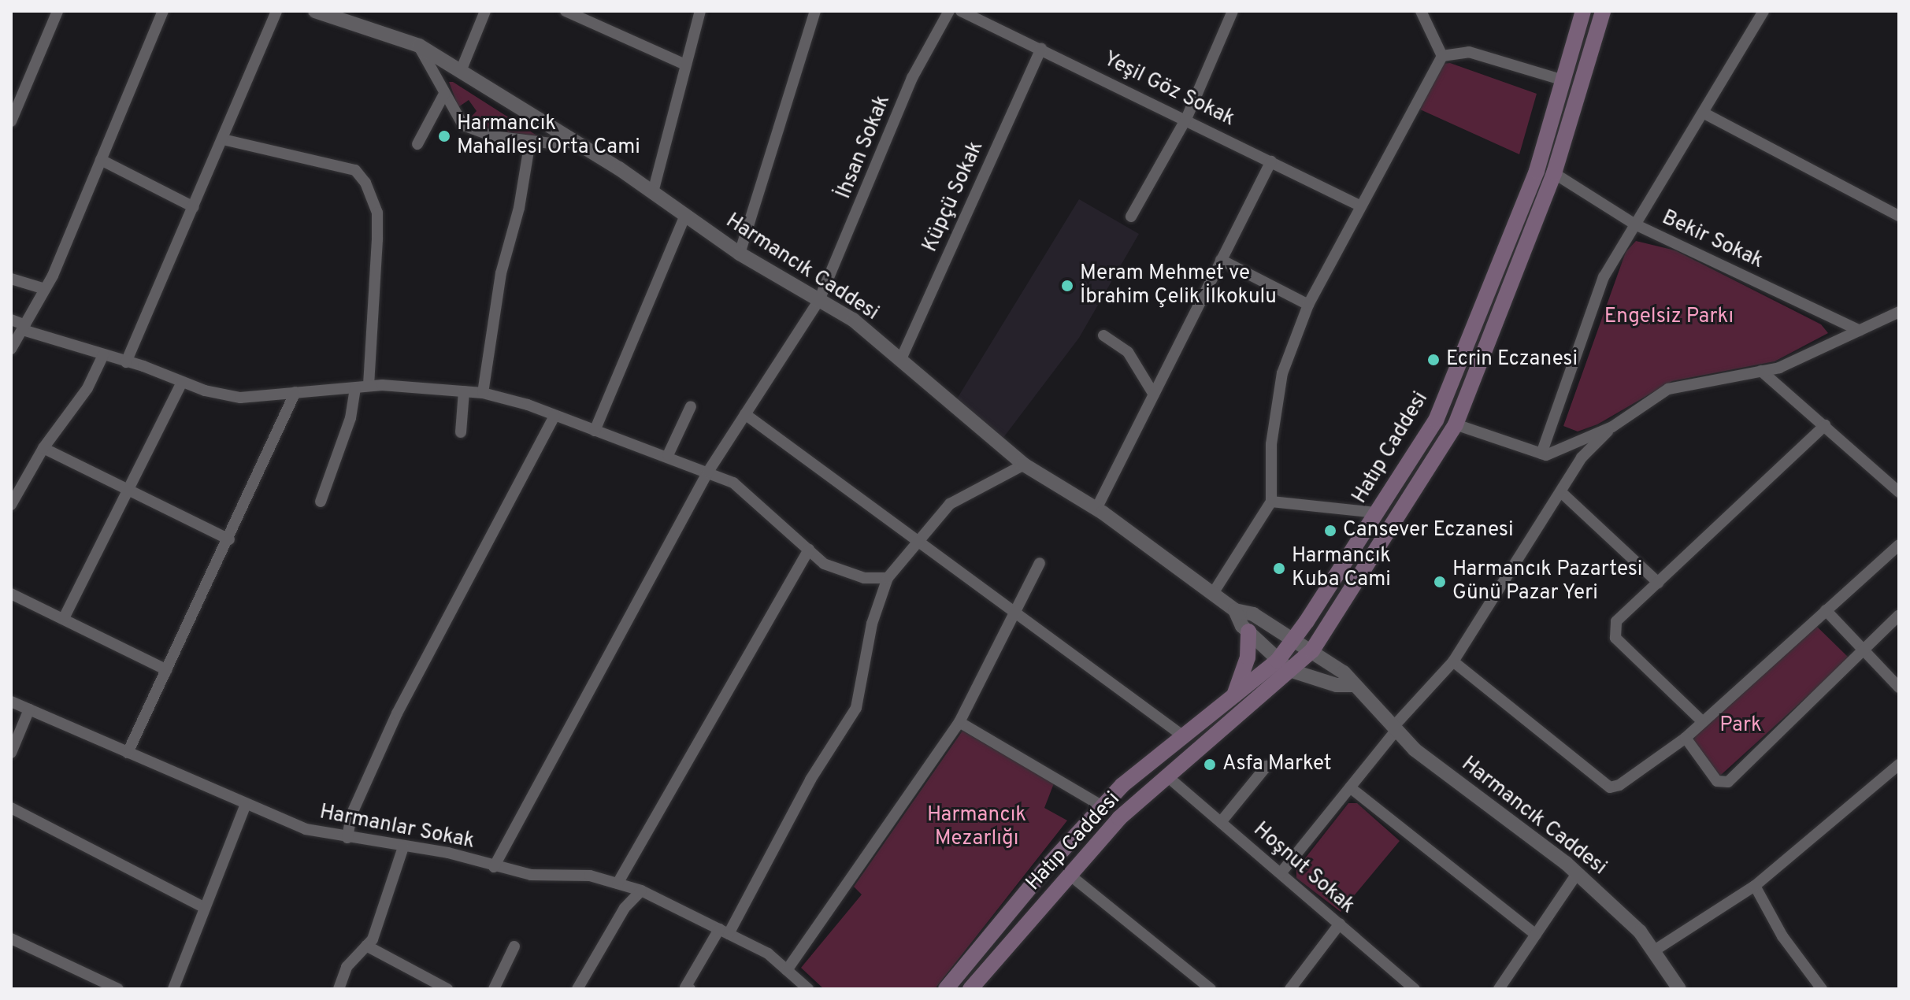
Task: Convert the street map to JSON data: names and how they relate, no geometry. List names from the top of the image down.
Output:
{
  "streets": {
    "main road": ["Hatıp Caddesi"],
    "street": [
      "Yeşil Göz Sokak",
      "İhsan Sokak",
      "Küpçü Sokak",
      "Bekir Sokak",
      "Harmancık Caddesi",
      "Harmanlar Sokak",
      "Hoşnut Sokak"
    ]
  },
  "crossings": [
    ["Yeşil Göz Sokak", "Küpçü Sokak"],
    ["İhsan Sokak", "Harmancık Caddesi"],
    ["İhsan Sokak", "Harmanlar Sokak"],
    ["Küpçü Sokak", "Harmancık Caddesi"],
    ["Bekir Sokak", "Hatıp Caddesi"],
    ["Harmancık Caddesi", "Hatıp Caddesi"],
    ["Hatıp Caddesi", "Hoşnut Sokak"]
  ],
  "parks": ["Engelsiz Parkı", "Park", "Harmancık Mezarlığı"],
  "places": [
    "Harmancık Mahallesi Orta Cami",
    "Meram Mehmet ve İbrahim Çelik İlkokulu",
    "Ecrin Eczanesi",
    "Cansever Eczanesi",
    "Harmancık Kuba Cami",
    "Harmancık Pazartesi Günü Pazar Yeri",
    "Asfa Market"
  ]
}
